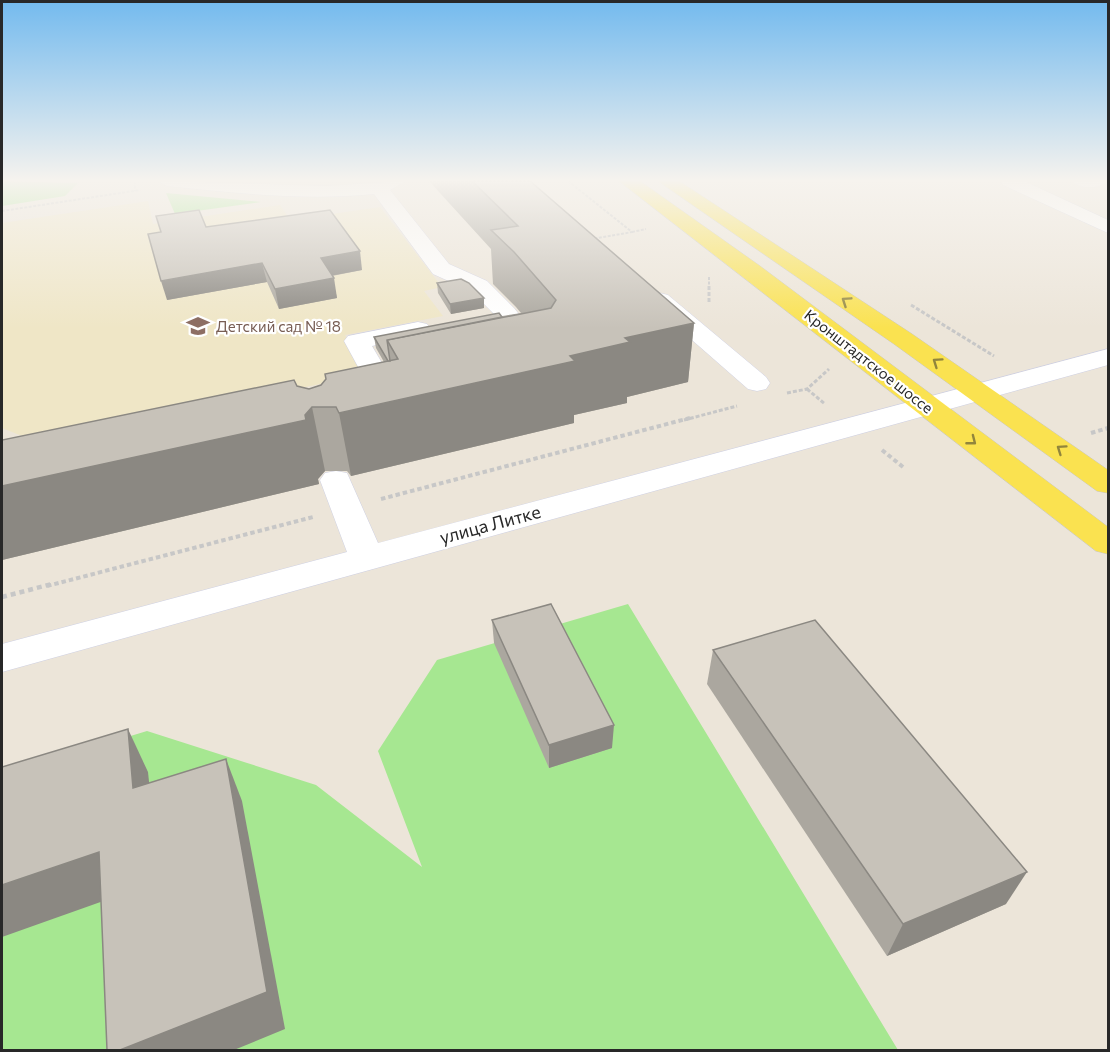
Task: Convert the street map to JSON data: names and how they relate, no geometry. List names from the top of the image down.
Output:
{
  "streets": {
    "main road": ["Кронштадтское шоссе"],
    "street": ["улица Литке"]
  },
  "crossings": [
    ["Кронштадтское шоссе", "улица Литке"]
  ],
  "places": {
    "school or university": ["Детский сад № 18"]
  }
}
